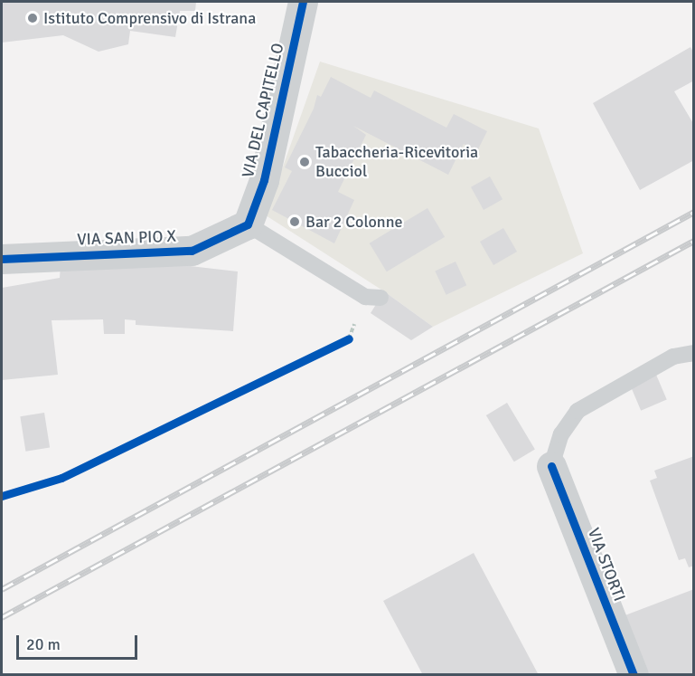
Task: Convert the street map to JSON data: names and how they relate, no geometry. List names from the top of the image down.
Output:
{
  "streets": {
    "street": ["VIA DEL CAPITELLO", "VIA SAN PIO X", "VIA STORTI"]
  },
  "crossings": [
    ["VIA DEL CAPITELLO", "VIA SAN PIO X"]
  ],
  "places": ["Istituto Comprensivo di Istrana", "Tabaccheria-Ricevitoria Bucciol", "Bar 2 Colonne"],
  "scale_bar": "20 m"
}
